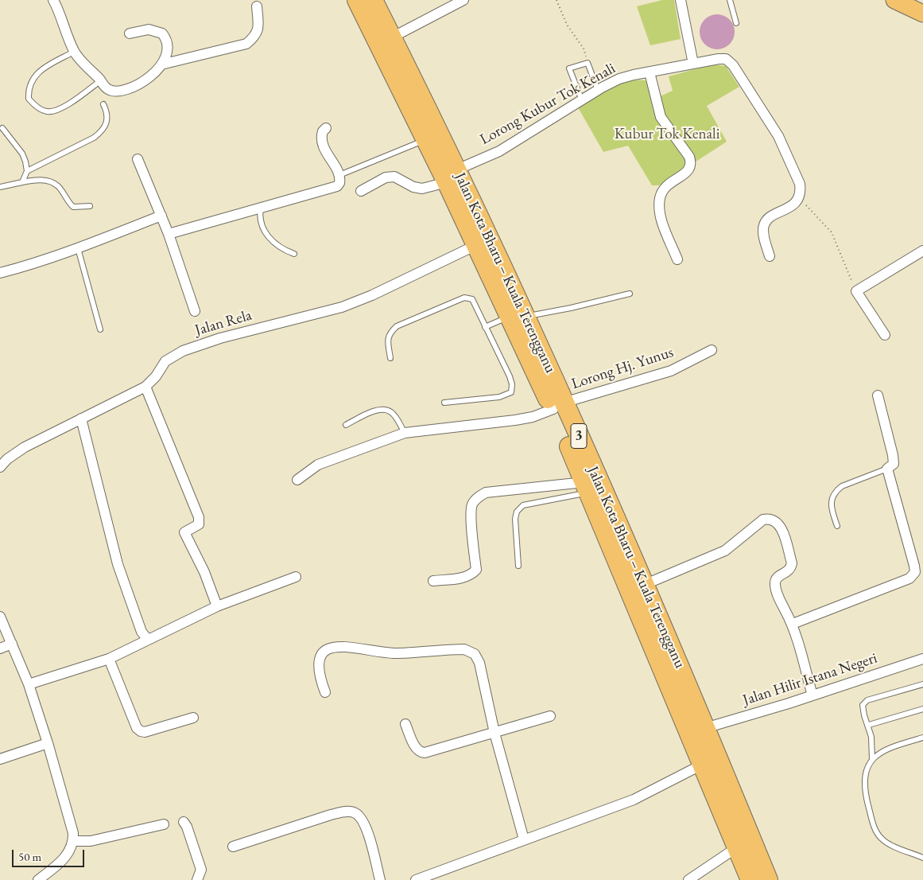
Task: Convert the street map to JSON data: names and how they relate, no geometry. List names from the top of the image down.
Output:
{
  "streets": {
    "highway": ["Jalan Kota Bharu – Kuala Terengganu", "3"],
    "street": [
      "Lorong Kubur Tok Kenali",
      "Jalan Rela",
      "Lorong Hj. Yunus",
      "Jalan Hilir Istana Negeri"
    ]
  },
  "crossings": [
    ["Lorong Kubur Tok Kenali", "Jalan Kota Bharu – Kuala Terengganu"],
    ["Jalan Kota Bharu – Kuala Terengganu", "Jalan Rela"],
    ["Jalan Kota Bharu – Kuala Terengganu", "Lorong Hj. Yunus"],
    ["Jalan Kota Bharu – Kuala Terengganu", "Jalan Hilir Istana Negeri"]
  ],
  "parks": ["Kubur Tok Kenali"],
  "scale_bar": "50 m"
}
